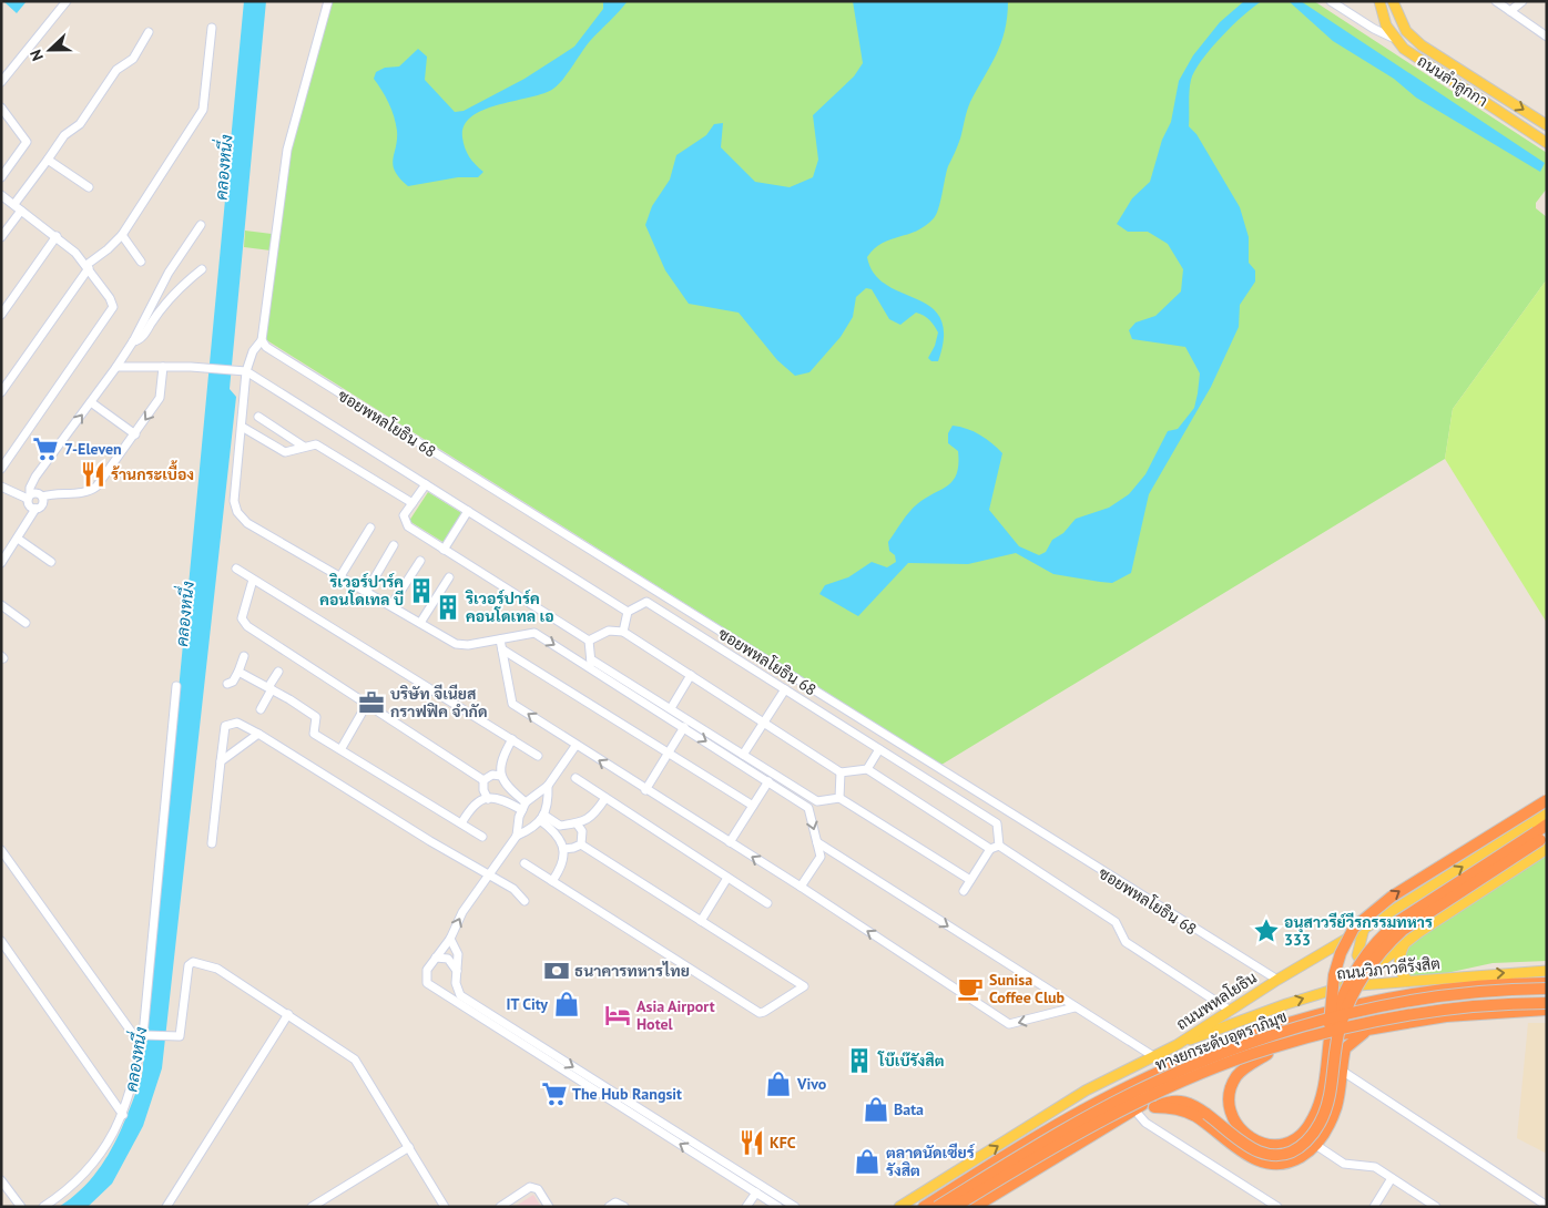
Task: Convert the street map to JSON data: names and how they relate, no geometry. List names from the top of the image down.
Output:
{
  "streets": {
    "highway": ["ถนนวิภาวดีรังสิต", "ทางยกระดับอุตราภิมุข"],
    "main road": ["ถนนลำลูกกา", "ถนนพหลโยธิน"],
    "street": ["ซอยพหลโยธิน 68"]
  },
  "crossings": [
    ["ซอยพหลโยธิน 68", "ถนนพหลโยธิน"],
    ["ถนนวิภาวดีรังสิต", "ถนนพหลโยธิน"]
  ],
  "one_way": ["ถนนวิภาวดีรังสิต"],
  "water": ["คลองหนึ่ง"],
  "places": {
    "supermarket": ["7-Eleven", "The Hub Rangsit"],
    "restaurant": ["ร้านกระเบื้อง", "KFC"],
    "building": ["ริเวอร์ปาร์ค คอนโดเทล บี", "ริเวอร์ปาร์ค คอนโดเทล เอ", "โบ๊เบ๊รังสิต"],
    "office": ["บริษัท จีเนียส กราฟฟิค จำกัด"],
    "place": ["อนุสาวรีย์วีรกรรมทหาร 333"],
    "bank": ["ธนาคารทหารไทย"],
    "cafe": ["Sunisa Coffee Club"],
    "shop": [
      "IT City",
      "Vivo",
      "Bata",
      "ตลาดนัดเซียร์ รังสิต"
    ],
    "hotel": ["Asia Airport Hotel"]
  },
  "north": "left"
}
